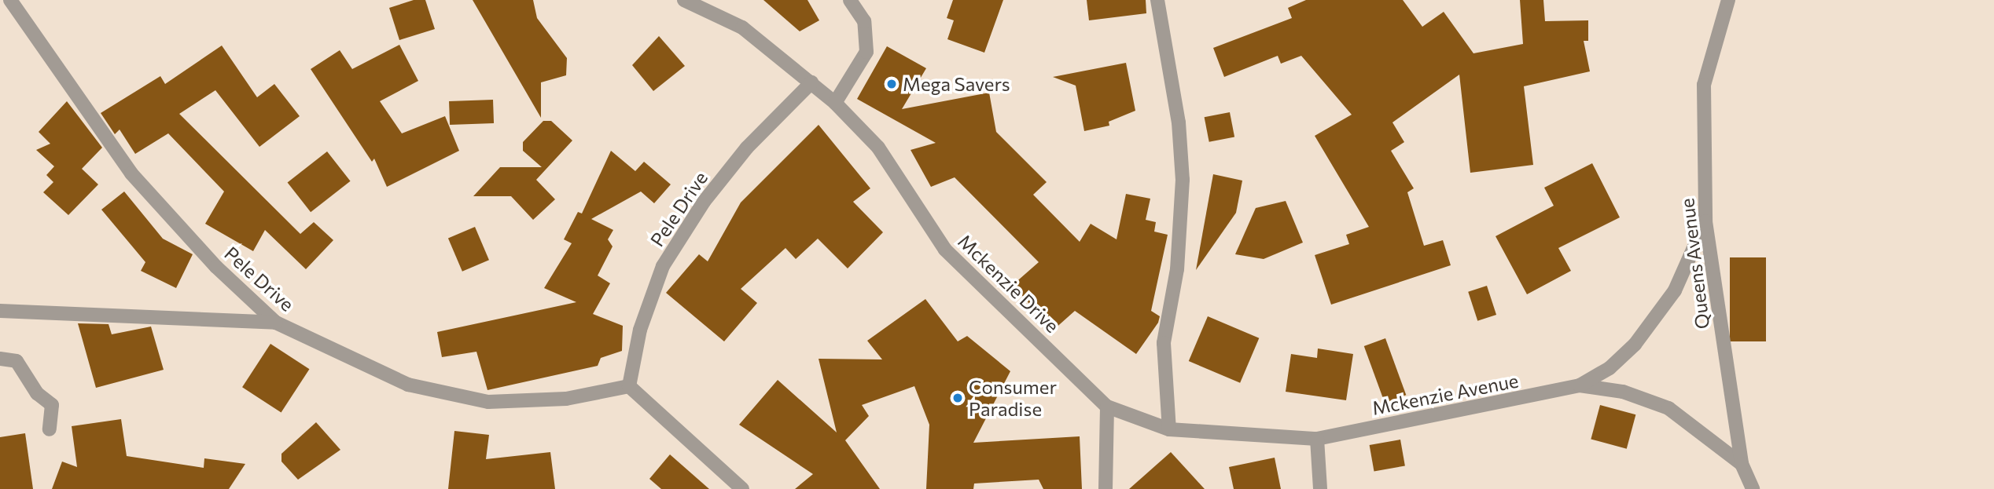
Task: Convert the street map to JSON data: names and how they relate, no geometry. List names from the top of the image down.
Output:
{
  "streets": {
    "street": [
      "Pele Drive",
      "Queens Avenue",
      "Mckenzie Drive",
      "Mckenzie Avenue"
    ]
  },
  "crossings": [
    ["Pele Drive", "Mckenzie Drive"],
    ["Queens Avenue", "Mckenzie Avenue"],
    ["Mckenzie Drive", "Mckenzie Avenue"]
  ],
  "places": ["Mega Savers", "Consumer Paradise"]
}
